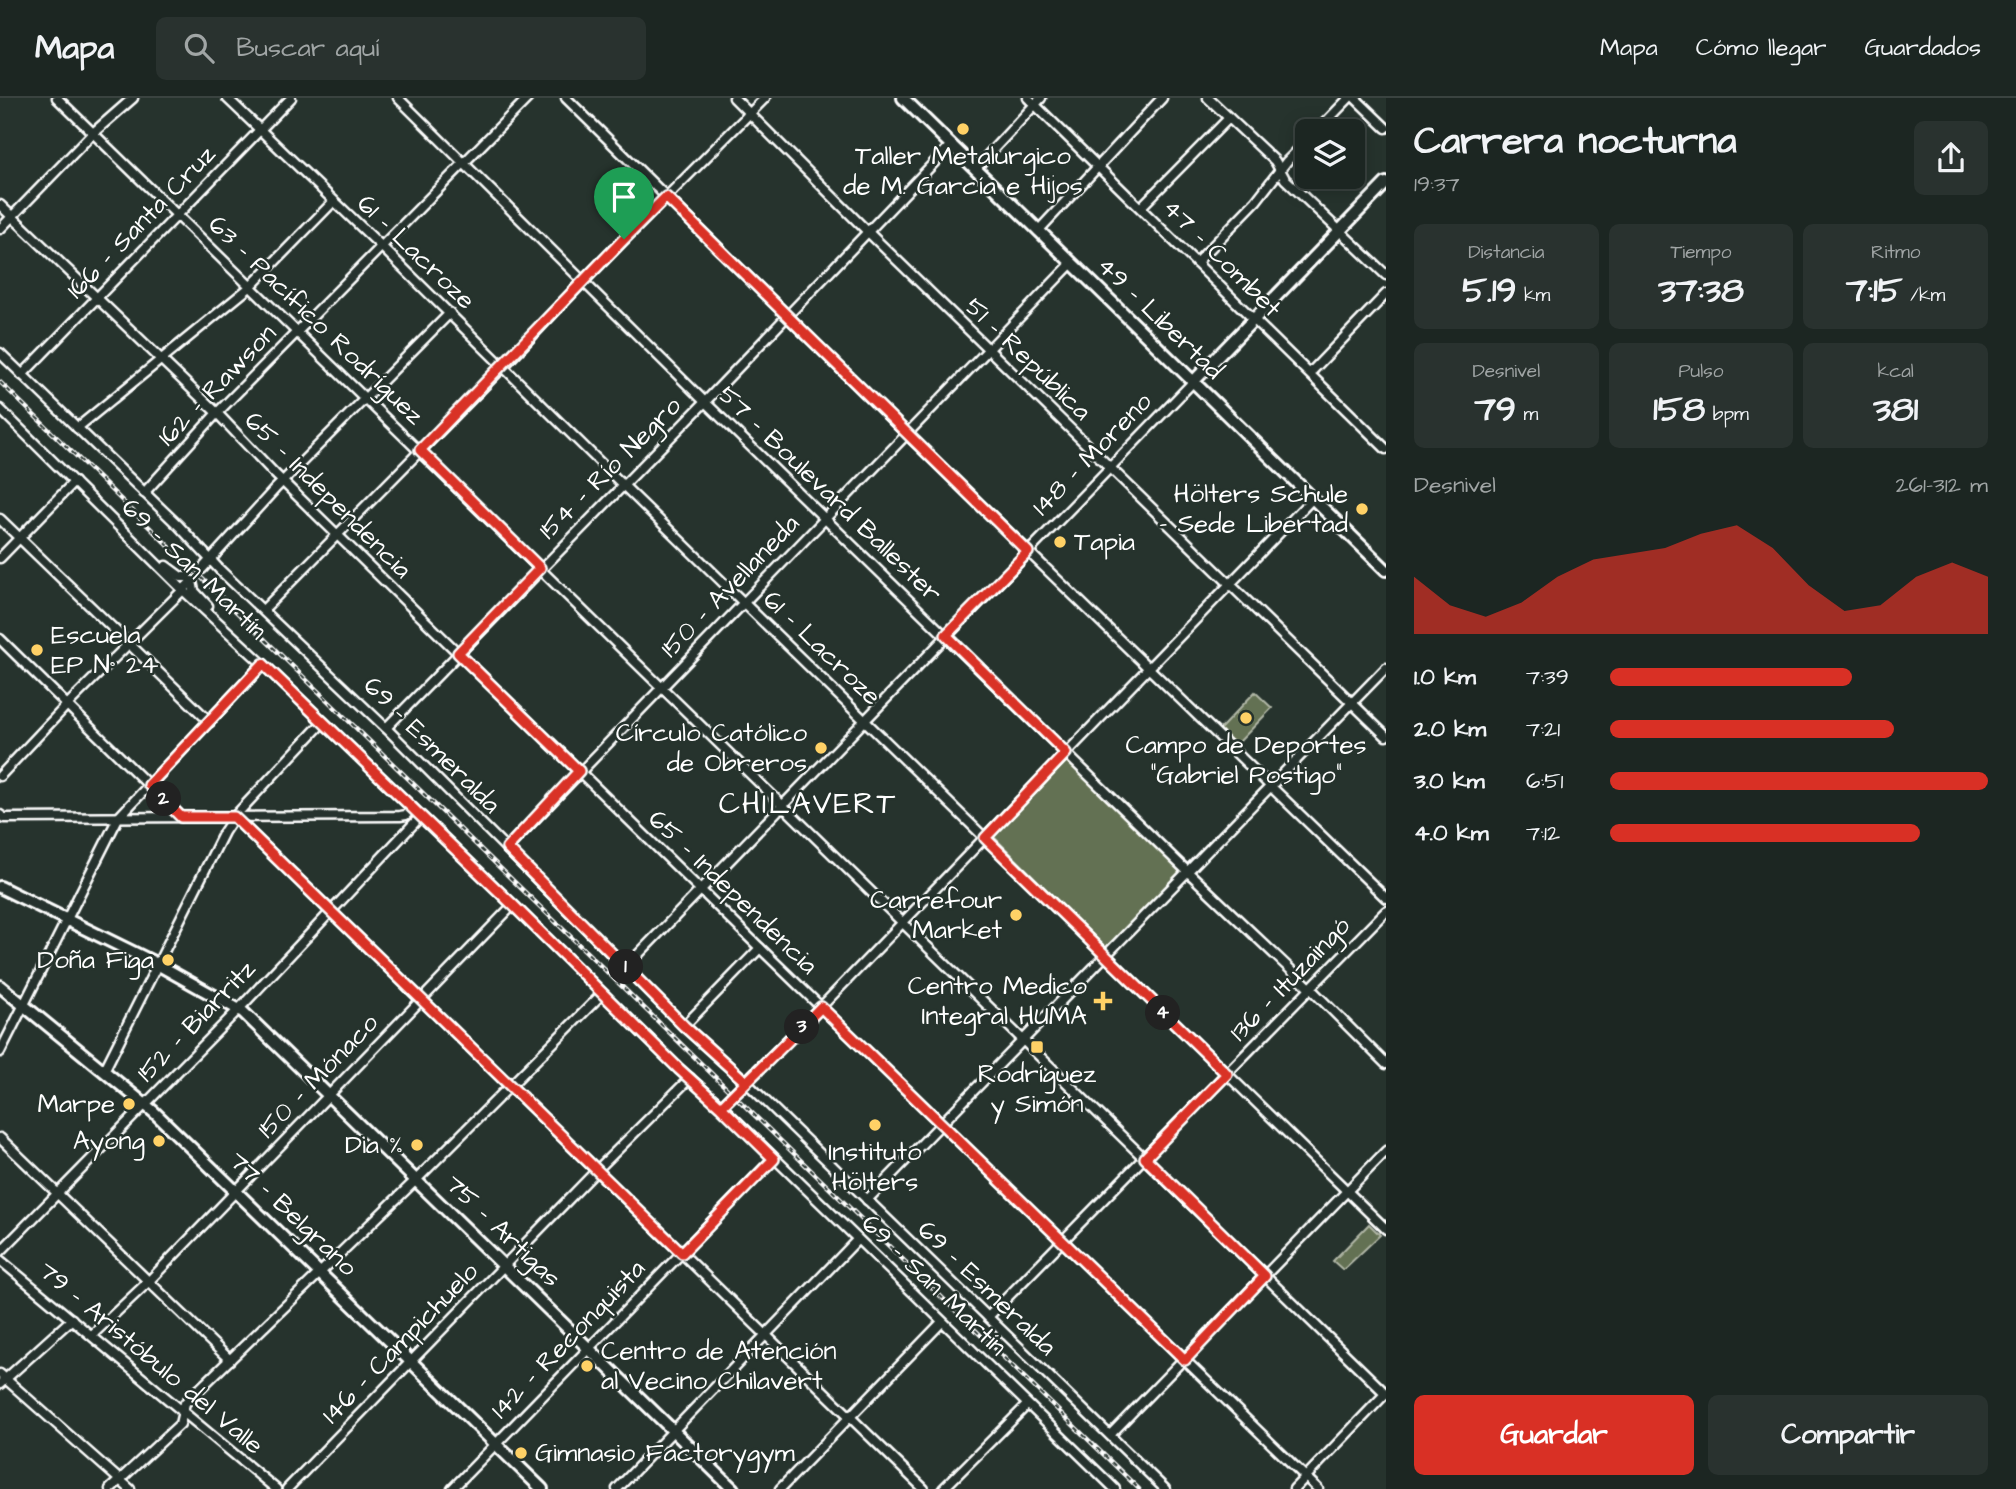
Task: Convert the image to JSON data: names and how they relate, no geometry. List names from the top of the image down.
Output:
{
  "streets": {
    "street": [
      "166 - Santa Cruz",
      "61 - Lacroze",
      "47 - Combet",
      "49 - Libertad",
      "63 - Pacífico Rodríguez",
      "51 - República",
      "162 - Rawson",
      "148 - Moreno",
      "154 - Río Negro",
      "57 - Boulevard Ballester",
      "65 - Independencia",
      "69 - San Martín",
      "150 - Avellaneda",
      "69 - Esmeralda",
      "136 - Ituzaingó",
      "152 - Biarritz",
      "150 - Mónaco",
      "77 - Belgrano",
      "75 - Artigas",
      "142 - Reconquista",
      "146 - Campichuelo",
      "79 - Aristóbulo del Valle"
    ]
  },
  "crossings": [
    ["166 - Santa Cruz", "61 - Lacroze"],
    ["166 - Santa Cruz", "63 - Pacífico Rodríguez"],
    ["166 - Santa Cruz", "65 - Independencia"],
    ["166 - Santa Cruz", "69 - Esmeralda"],
    ["61 - Lacroze", "162 - Rawson"],
    ["61 - Lacroze", "148 - Moreno"],
    ["61 - Lacroze", "154 - Río Negro"],
    ["61 - Lacroze", "150 - Avellaneda"],
    ["61 - Lacroze", "136 - Ituzaingó"],
    ["47 - Combet", "148 - Moreno"],
    ["49 - Libertad", "148 - Moreno"],
    ["49 - Libertad", "154 - Río Negro"],
    ["49 - Libertad", "150 - Avellaneda"],
    ["63 - Pacífico Rodríguez", "162 - Rawson"],
    ["63 - Pacífico Rodríguez", "148 - Moreno"],
    ["63 - Pacífico Rodríguez", "154 - Río Negro"],
    ["63 - Pacífico Rodríguez", "150 - Avellaneda"],
    ["63 - Pacífico Rodríguez", "136 - Ituzaingó"],
    ["51 - República", "148 - Moreno"],
    ["51 - República", "154 - Río Negro"],
    ["51 - República", "150 - Avellaneda"],
    ["162 - Rawson", "57 - Boulevard Ballester"],
    ["162 - Rawson", "65 - Independencia"],
    ["162 - Rawson", "69 - Esmeralda"],
    ["148 - Moreno", "57 - Boulevard Ballester"],
    ["148 - Moreno", "65 - Independencia"],
    ["148 - Moreno", "69 - Esmeralda"],
    ["154 - Río Negro", "57 - Boulevard Ballester"],
    ["154 - Río Negro", "65 - Independencia"],
    ["154 - Río Negro", "69 - Esmeralda"],
    ["57 - Boulevard Ballester", "150 - Avellaneda"],
    ["57 - Boulevard Ballester", "136 - Ituzaingó"],
    ["65 - Independencia", "150 - Avellaneda"],
    ["65 - Independencia", "136 - Ituzaingó"],
    ["69 - San Martín", "152 - Biarritz"],
    ["69 - San Martín", "150 - Mónaco"],
    ["69 - San Martín", "142 - Reconquista"],
    ["69 - San Martín", "146 - Campichuelo"],
    ["150 - Avellaneda", "69 - Esmeralda"],
    ["69 - Esmeralda", "136 - Ituzaingó"],
    ["152 - Biarritz", "77 - Belgrano"],
    ["152 - Biarritz", "75 - Artigas"],
    ["150 - Mónaco", "77 - Belgrano"],
    ["150 - Mónaco", "75 - Artigas"],
    ["150 - Mónaco", "79 - Aristóbulo del Valle"],
    ["77 - Belgrano", "142 - Reconquista"],
    ["77 - Belgrano", "146 - Campichuelo"],
    ["75 - Artigas", "142 - Reconquista"],
    ["75 - Artigas", "146 - Campichuelo"]
  ],
  "districts": ["CHILAVERT"],
  "places": {
    "other": [
      "Taller Metalurgico de M. García e Hijos",
      "Hölters Schule - Sede Libertad",
      "Tapia",
      "Escuela EP N° 24",
      "Campo de Deportes \"Gabriel Postigo\"",
      "Círculo Católico de Obreros",
      "Carrefour Market",
      "Doña Figa",
      "Marpe",
      "Instituto Hölters",
      "Ayong",
      "Dia %",
      "Centro de Atención al Vecino Chilavert",
      "Gimnasio Factorygym"
    ],
    "health": ["Centro Medico Integral HUMA"],
    "transit": ["Rodríguez y Simón"]
  },
  "page": {
    "header": "Mapa",
    "search": "Buscar aquí",
    "nav": ["Mapa", "Cómo llegar", "Guardados"],
    "heading": ["Carrera nocturna", "19:37"],
    "stats": [
      ["Distancia", "5.19 km"],
      ["Tiempo", "37:38"],
      ["Ritmo", "7:15 /km"],
      ["Desnivel", "79 m"],
      ["Pulso", "158 bpm"],
      ["kcal", "381"]
    ],
    "chart": ["Desnivel", "261–312 m"],
    "list": [
      {
        "name": "1.0 km",
        "note": "7:39"
      },
      {
        "name": "2.0 km",
        "note": "7:21"
      },
      {
        "name": "3.0 km",
        "note": "6:51"
      },
      {
        "name": "4.0 km",
        "note": "7:12"
      }
    ],
    "pins": [
      "2",
      "1",
      "4",
      "3"
    ],
    "buttons": ["Guardar", "Compartir"]
  }
}
